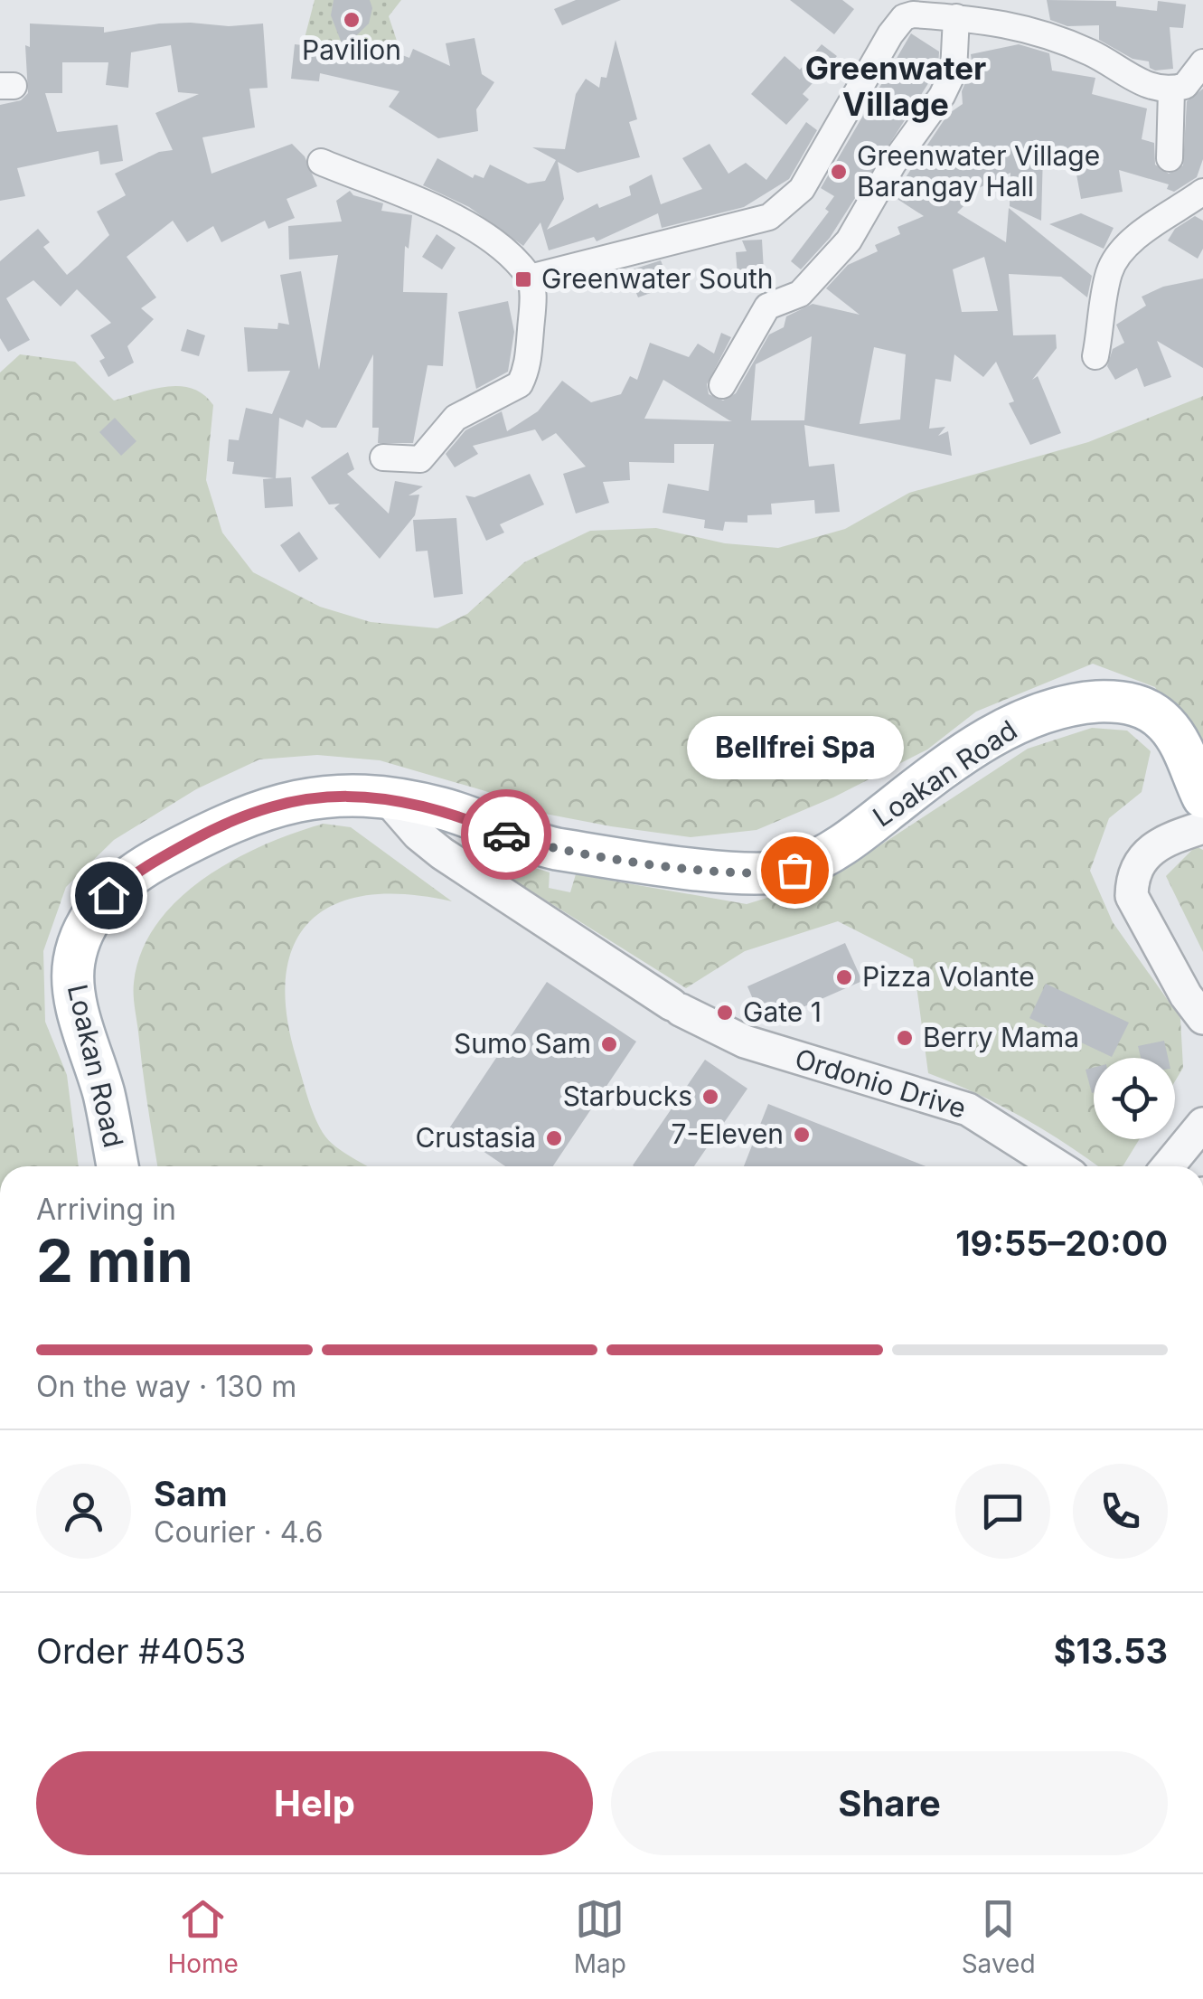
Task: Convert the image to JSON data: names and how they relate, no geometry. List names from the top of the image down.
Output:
{
  "streets": {
    "main road": ["Loakan Road"],
    "street": ["Ordonio Drive"]
  },
  "crossings": [
    ["Loakan Road", "Ordonio Drive"]
  ],
  "districts": ["Greenwater Village"],
  "places": {
    "other": [
      "Pavilion",
      "Greenwater Village Barangay Hall",
      "Bellfrei Spa",
      "Pizza Volante",
      "Gate 1",
      "Berry Mama",
      "Sumo Sam",
      "Starbucks",
      "7-Eleven",
      "Crustasia"
    ],
    "transit": ["Greenwater South"]
  },
  "page": {
    "bubble": "Bellfrei Spa",
    "heading": ["2 min", "Arriving in", "19:55–20:00"],
    "panel": [
      "Sam",
      "Courier · 4.6",
      "Order #4053",
      "$13.53"
    ],
    "bar": "On the way · 130 m",
    "buttons": ["Help", "Share"],
    "tabs": ["Home", "Map", "Saved"]
  }
}
